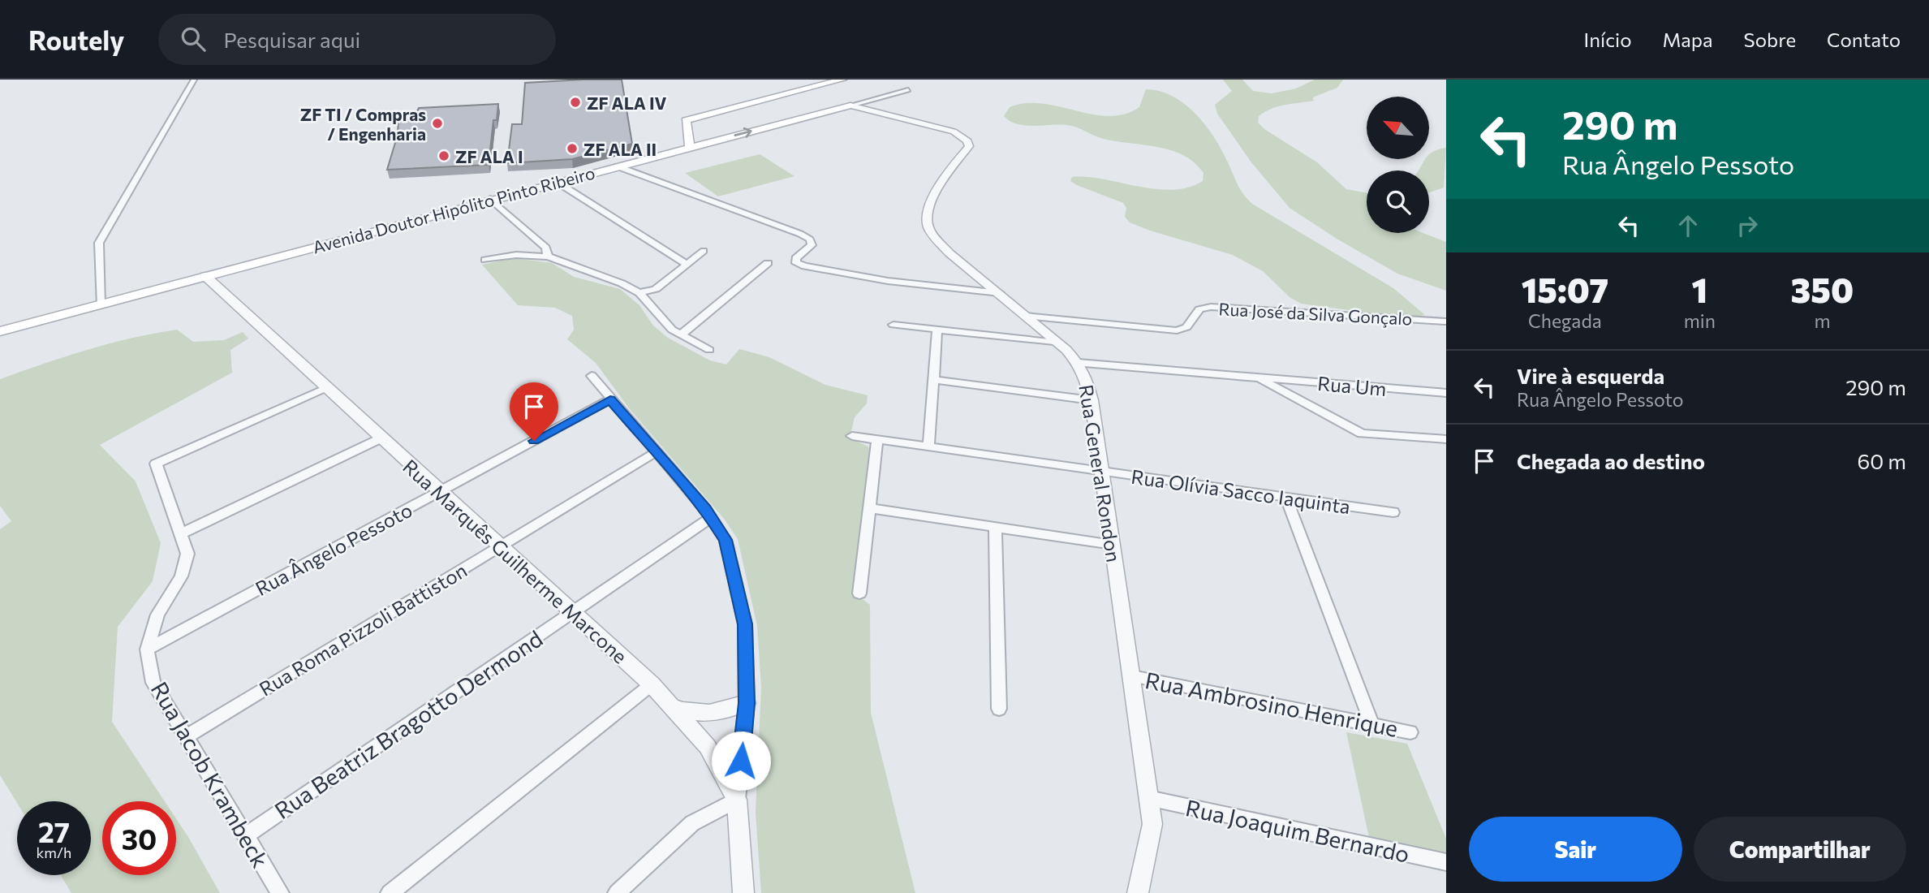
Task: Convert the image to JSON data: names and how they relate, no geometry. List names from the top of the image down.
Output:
{
  "streets": {
    "main road": ["Avenida Doutor Hipólito Pinto Ribeiro", "Rua General Rondon"],
    "street": [
      "Rua José da Silva Gonçalo",
      "Rua Um",
      "Rua Olívia Sacco Iaquinta",
      "Rua Ângelo Pessoto",
      "Rua Marquês Guilherme Marcone",
      "Rua Roma Pizzoli Battiston",
      "Rua Ambrosino Henrique",
      "Rua Beatriz Bragotto Dermond",
      "Rua Jacob Krambeck",
      "Rua Joaquim Bernardo"
    ]
  },
  "crossings": [
    ["Avenida Doutor Hipólito Pinto Ribeiro", "Rua General Rondon"],
    ["Avenida Doutor Hipólito Pinto Ribeiro", "Rua Marquês Guilherme Marcone"],
    ["Rua José da Silva Gonçalo", "Rua General Rondon"],
    ["Rua Um", "Rua General Rondon"],
    ["Rua General Rondon", "Rua Olívia Sacco Iaquinta"],
    ["Rua General Rondon", "Rua Ambrosino Henrique"],
    ["Rua General Rondon", "Rua Joaquim Bernardo"],
    ["Rua Ângelo Pessoto", "Rua Marquês Guilherme Marcone"],
    ["Rua Ângelo Pessoto", "Rua Jacob Krambeck"],
    ["Rua Marquês Guilherme Marcone", "Rua Roma Pizzoli Battiston"],
    ["Rua Marquês Guilherme Marcone", "Rua Beatriz Bragotto Dermond"],
    ["Rua Marquês Guilherme Marcone", "Rua Jacob Krambeck"],
    ["Rua Roma Pizzoli Battiston", "Rua Jacob Krambeck"],
    ["Rua Beatriz Bragotto Dermond", "Rua Jacob Krambeck"]
  ],
  "places": [
    "ZF ALA IV",
    "ZF TI / Compras / Engenharia",
    "ZF ALA II",
    "ZF ALA I"
  ],
  "north": "top left",
  "page": {
    "header": "Routely",
    "search": "Pesquisar aqui",
    "nav": [
      "Início",
      "Mapa",
      "Sobre",
      "Contato"
    ],
    "turn": ["290 m", "Rua Ângelo Pessoto"],
    "eta": [
      "15:07",
      "Chegada",
      "1",
      "min",
      "350",
      "m"
    ],
    "list": [
      {
        "name": "Vire à esquerda",
        "note": "Rua Ângelo Pessoto",
        "value": "290 m"
      },
      {
        "name": "Chegada ao destino",
        "value": "60 m"
      }
    ],
    "speed": "27 km/h",
    "limit": "30",
    "buttons": ["Sair", "Compartilhar"]
  }
}
